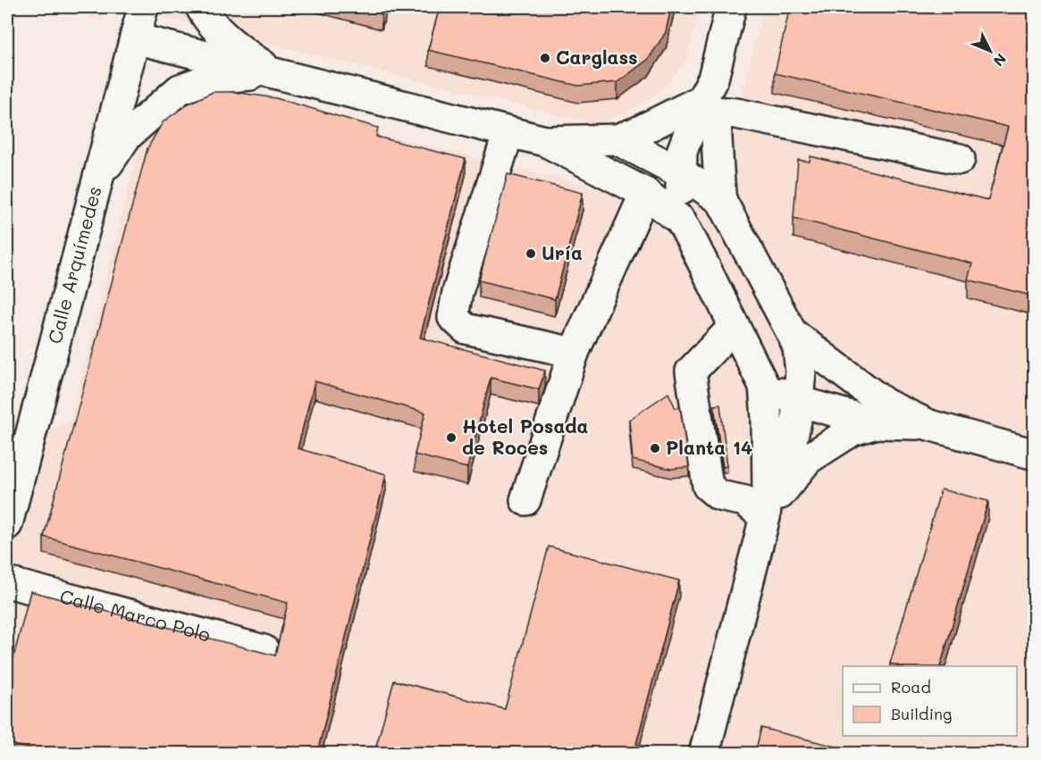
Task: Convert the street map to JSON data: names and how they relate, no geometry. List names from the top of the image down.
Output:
{
  "streets": {
    "street": ["Calle Arquímedes", "Calle Marco Polo"]
  },
  "places": [
    "Carglass",
    "Uría",
    "Hotel Posada de Roces",
    "Planta 14"
  ],
  "legend": ["Road", "Building"],
  "north": "bottom right"
}
